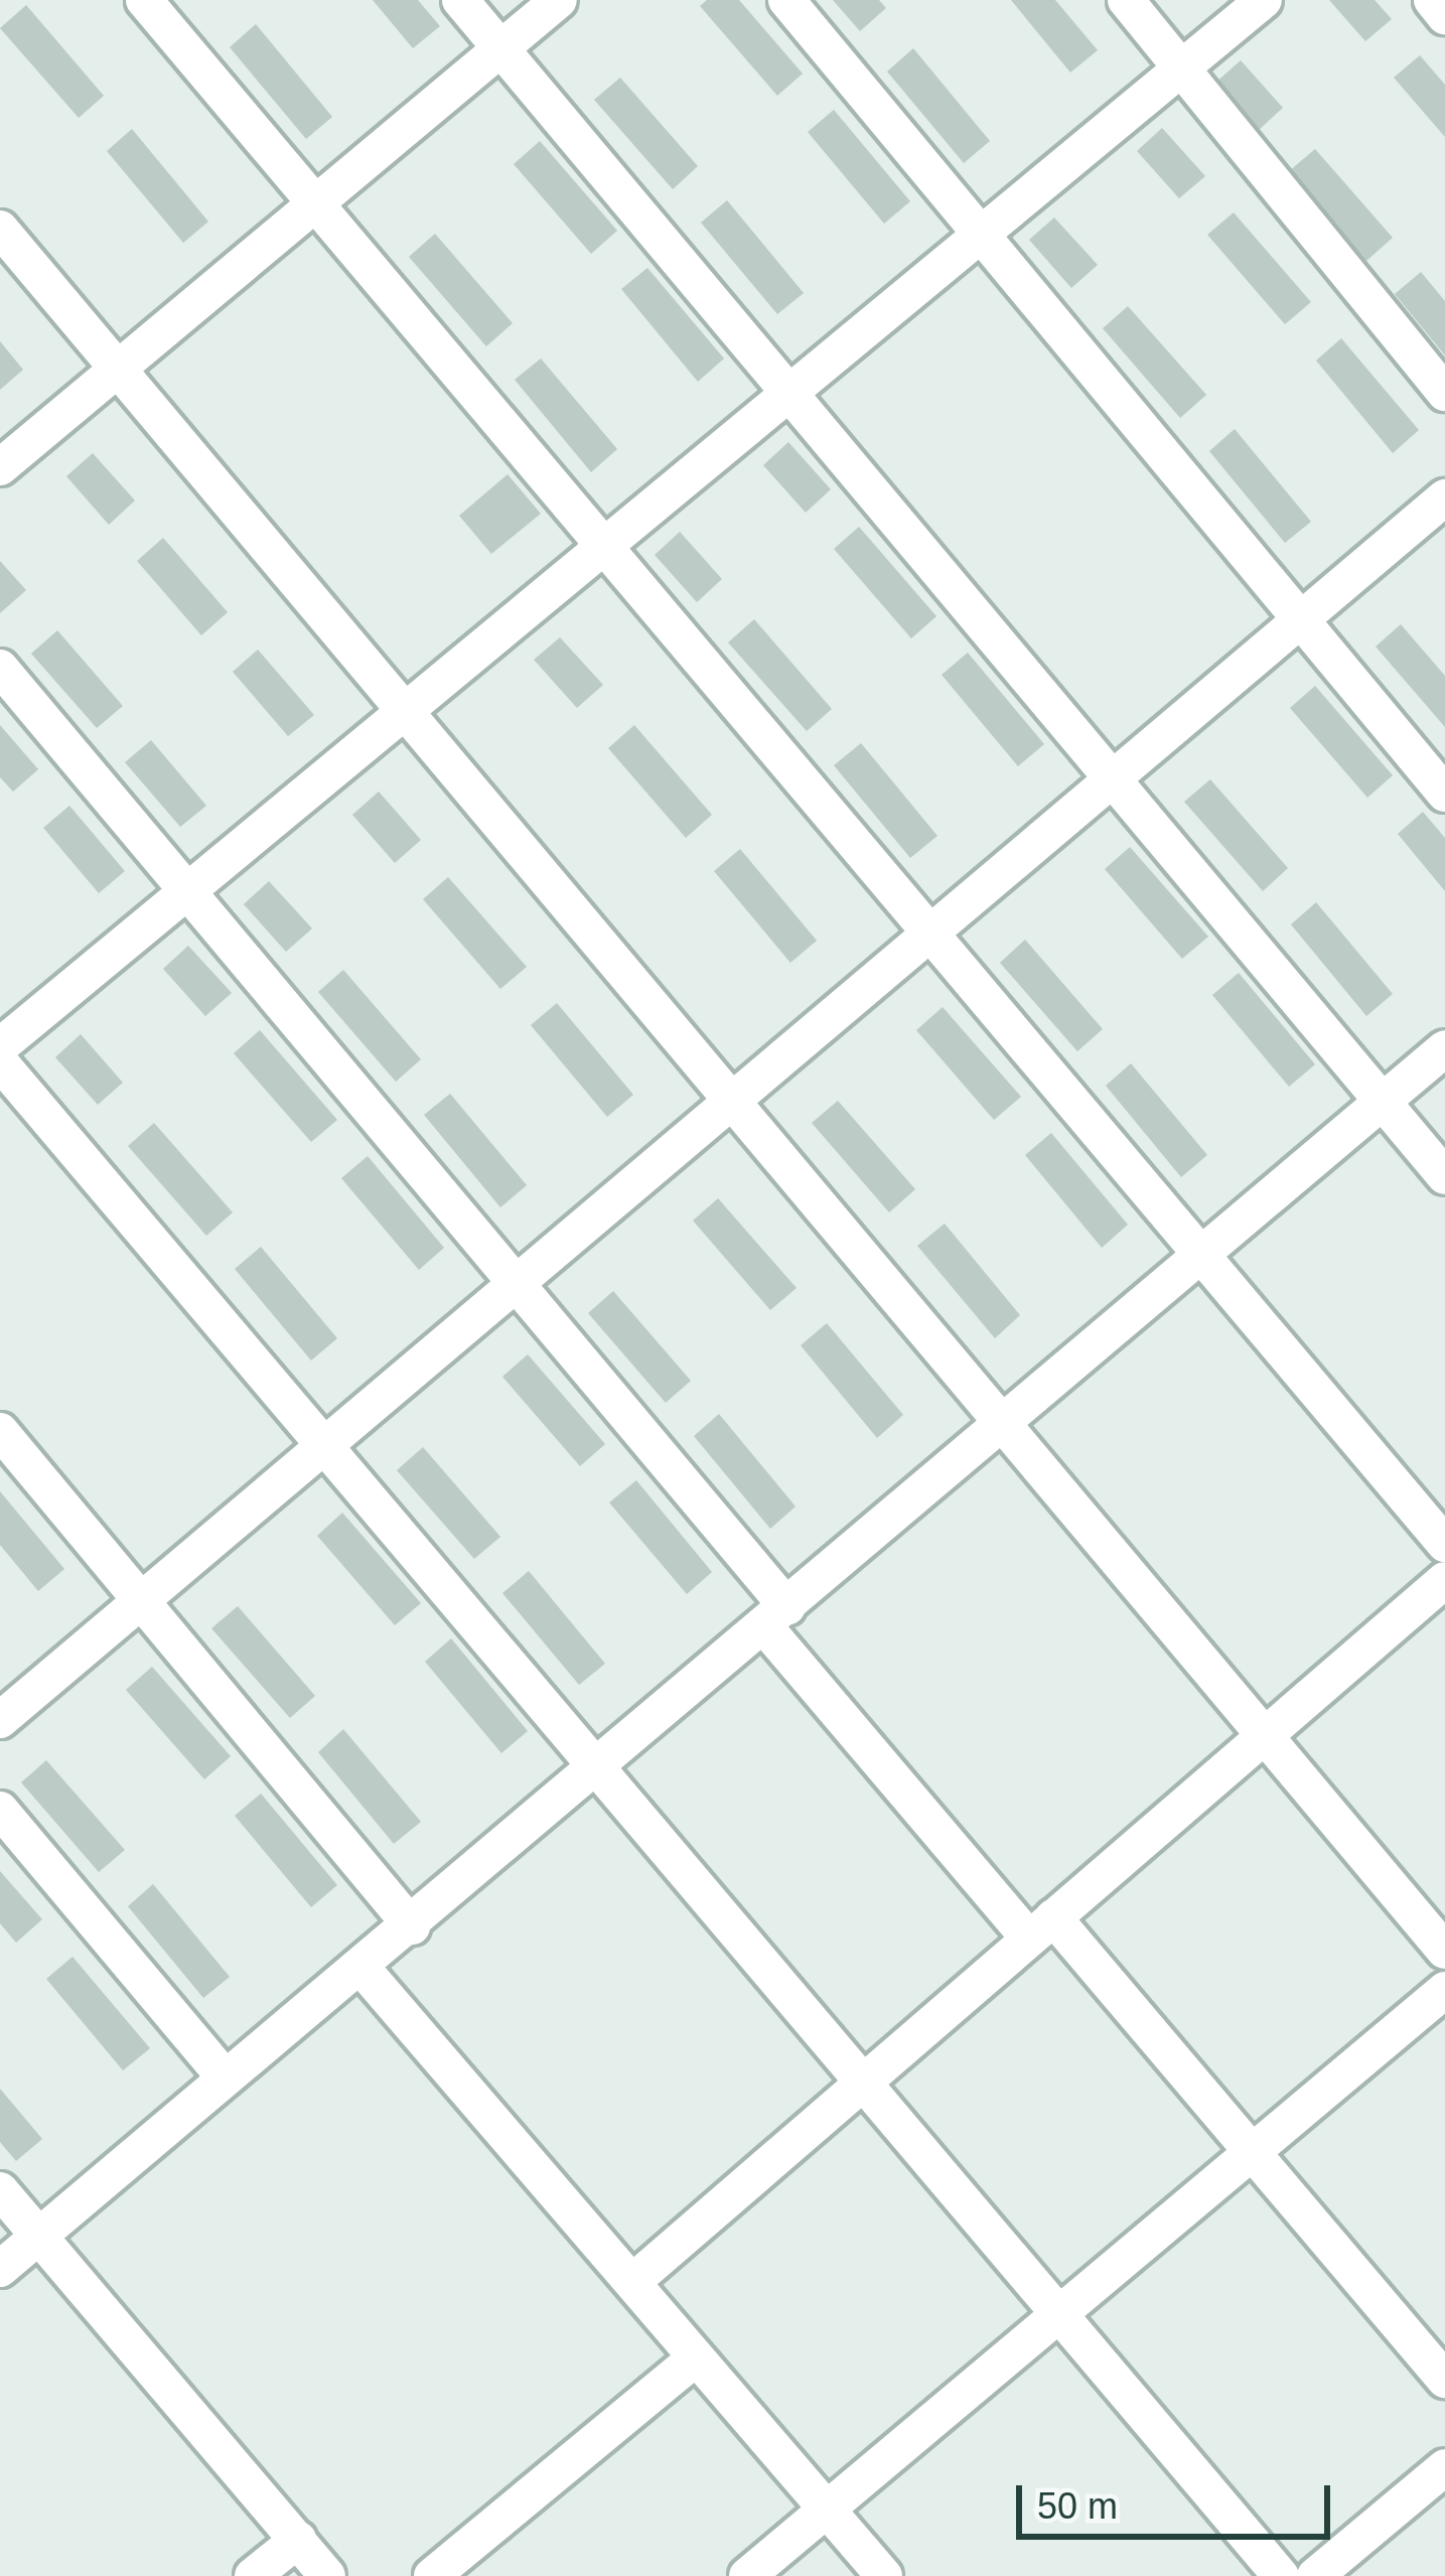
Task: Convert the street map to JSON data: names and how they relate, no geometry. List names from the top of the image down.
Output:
{
  "scale_bar": "50 m"
}
